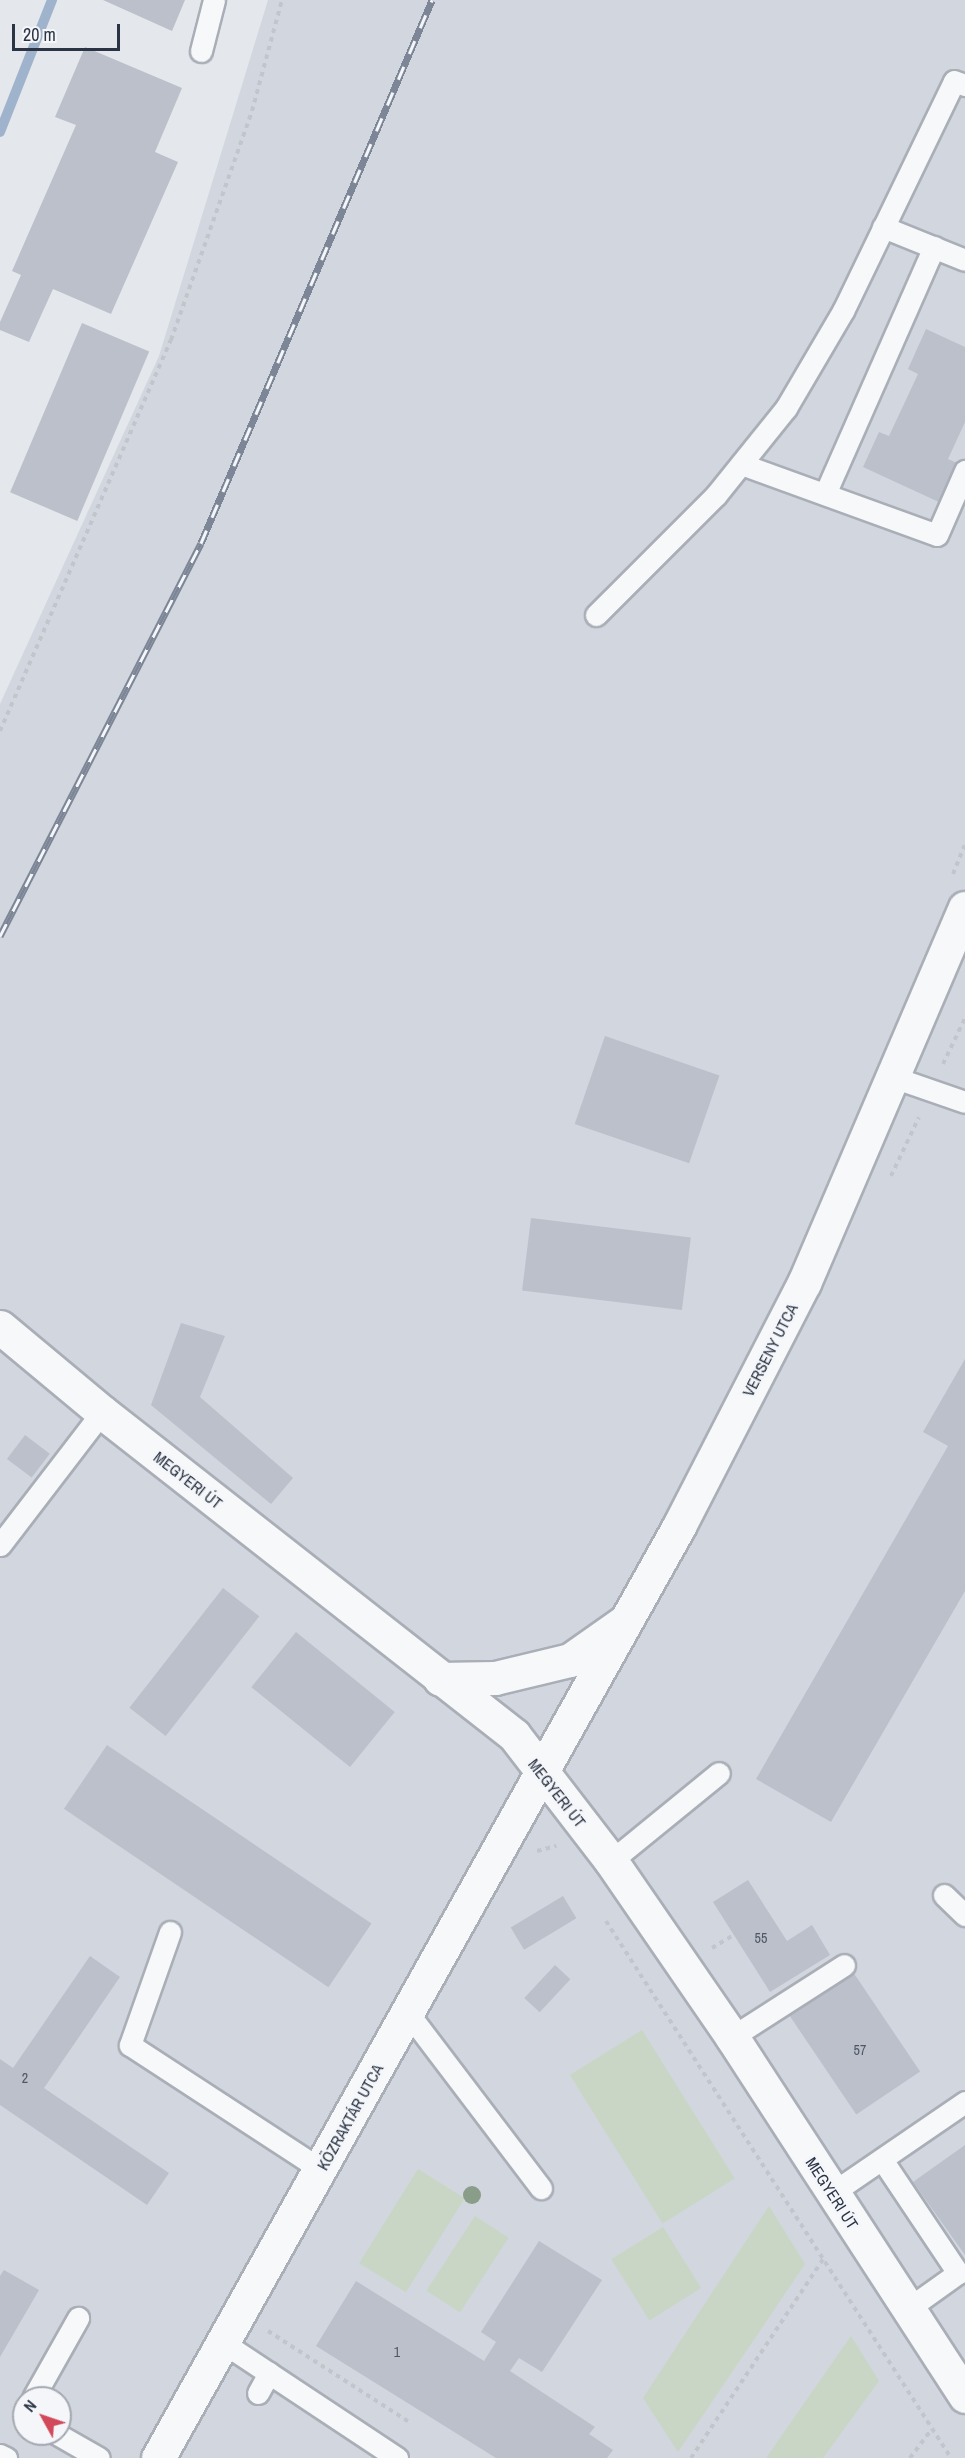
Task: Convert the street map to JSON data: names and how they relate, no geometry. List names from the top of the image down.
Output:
{
  "streets": {
    "street": ["VERSENY UTCA", "MEGYERI ÚT", "KÖZRAKTÁR UTCA"]
  },
  "crossings": [
    ["VERSENY UTCA", "MEGYERI ÚT"],
    ["VERSENY UTCA", "KÖZRAKTÁR UTCA"],
    ["MEGYERI ÚT", "KÖZRAKTÁR UTCA"]
  ],
  "house_numbers": [
    "55",
    "57",
    "2",
    "1"
  ],
  "scale_bar": "20 m",
  "north": "top left"
}
